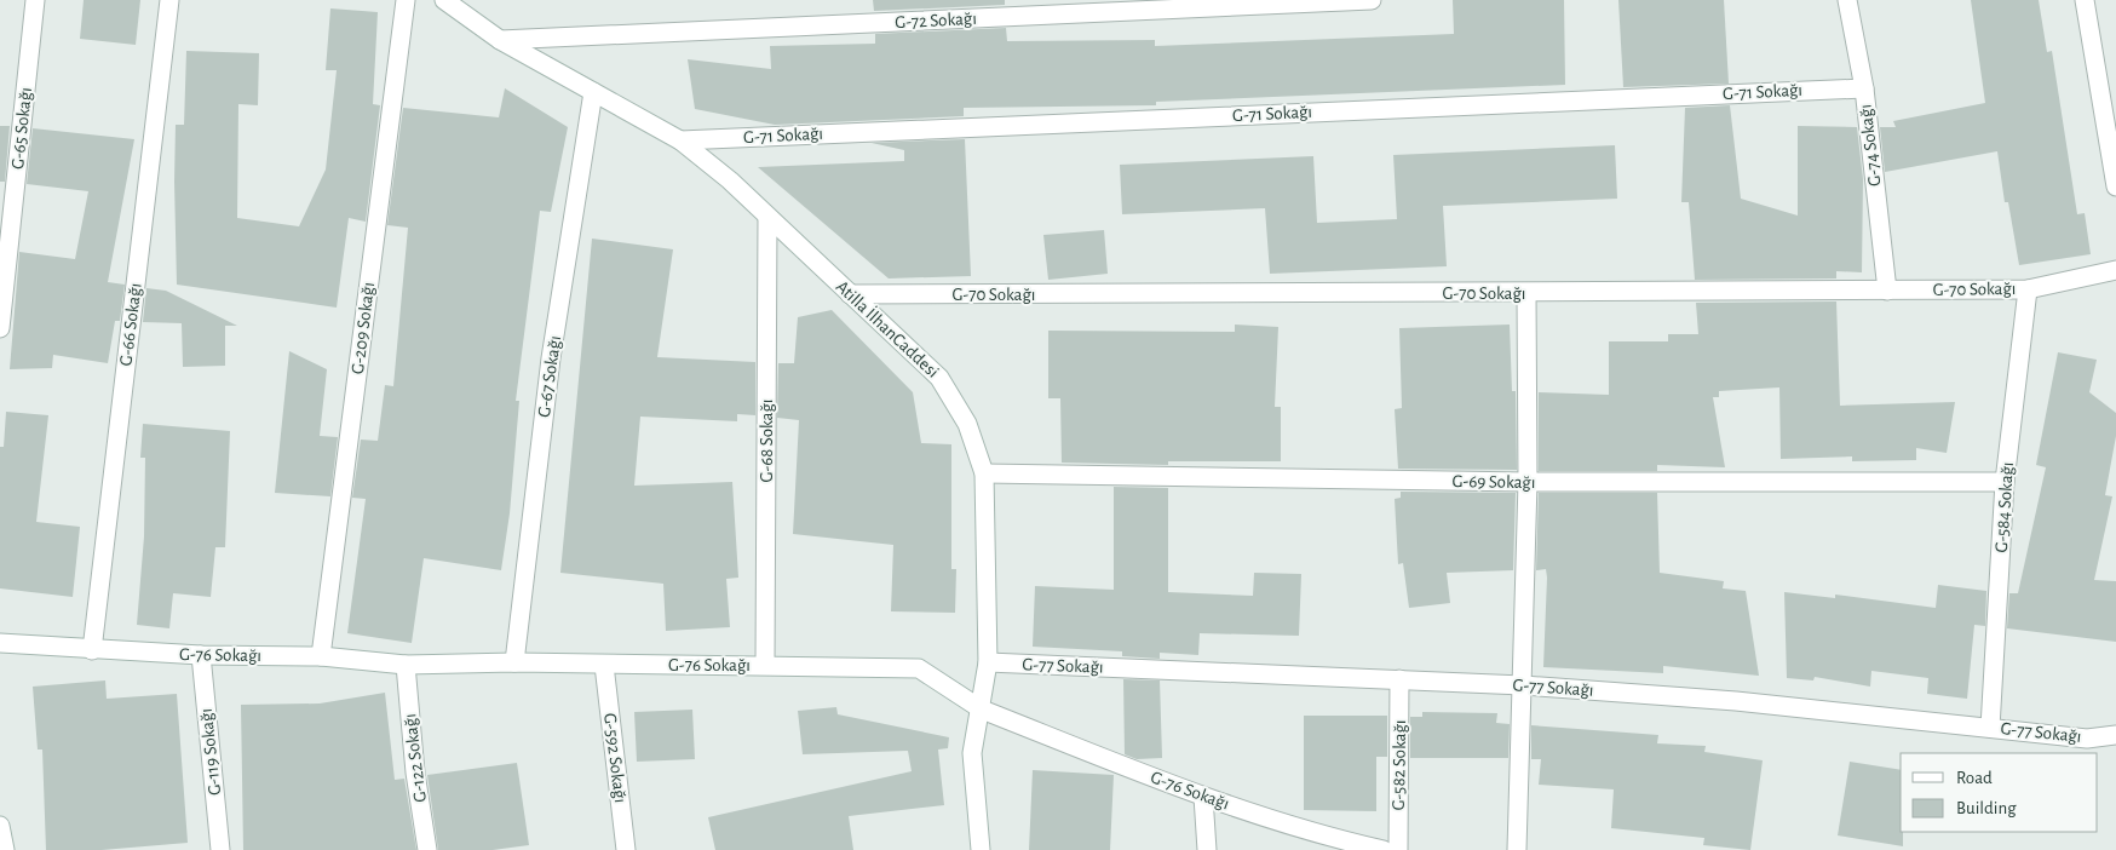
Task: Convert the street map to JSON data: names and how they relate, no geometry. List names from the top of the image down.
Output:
{
  "streets": {
    "street": [
      "G-72 Sokağı",
      "G-71 Sokağı",
      "G-65 Sokağı",
      "G-74 Sokağı",
      "G-70 Sokağı",
      "G-66 Sokağı",
      "G-209 Sokağı",
      "Atilla İlhanCaddesi",
      "G-67 Sokağı",
      "G-68 Sokağı",
      "G-69 Sokağı",
      "G-584 Sokağı",
      "G-76 Sokağı",
      "G-77 Sokağı",
      "G-119 Sokağı",
      "G-122 Sokağı",
      "G-592 Sokağı",
      "G-582 Sokağı"
    ]
  },
  "crossings": [
    ["G-72 Sokağı", "Atilla İlhanCaddesi"],
    ["G-71 Sokağı", "G-74 Sokağı"],
    ["G-71 Sokağı", "Atilla İlhanCaddesi"],
    ["G-74 Sokağı", "G-70 Sokağı"],
    ["G-70 Sokağı", "Atilla İlhanCaddesi"],
    ["G-70 Sokağı", "G-584 Sokağı"],
    ["G-66 Sokağı", "G-76 Sokağı"],
    ["G-209 Sokağı", "G-76 Sokağı"],
    ["Atilla İlhanCaddesi", "G-67 Sokağı"],
    ["Atilla İlhanCaddesi", "G-68 Sokağı"],
    ["Atilla İlhanCaddesi", "G-69 Sokağı"],
    ["Atilla İlhanCaddesi", "G-76 Sokağı"],
    ["Atilla İlhanCaddesi", "G-77 Sokağı"],
    ["G-67 Sokağı", "G-76 Sokağı"],
    ["G-68 Sokağı", "G-76 Sokağı"],
    ["G-69 Sokağı", "G-584 Sokağı"],
    ["G-584 Sokağı", "G-77 Sokağı"],
    ["G-76 Sokağı", "G-119 Sokağı"],
    ["G-76 Sokağı", "G-122 Sokağı"],
    ["G-76 Sokağı", "G-592 Sokağı"],
    ["G-77 Sokağı", "G-582 Sokağı"]
  ],
  "legend": ["Road", "Building"]
}
